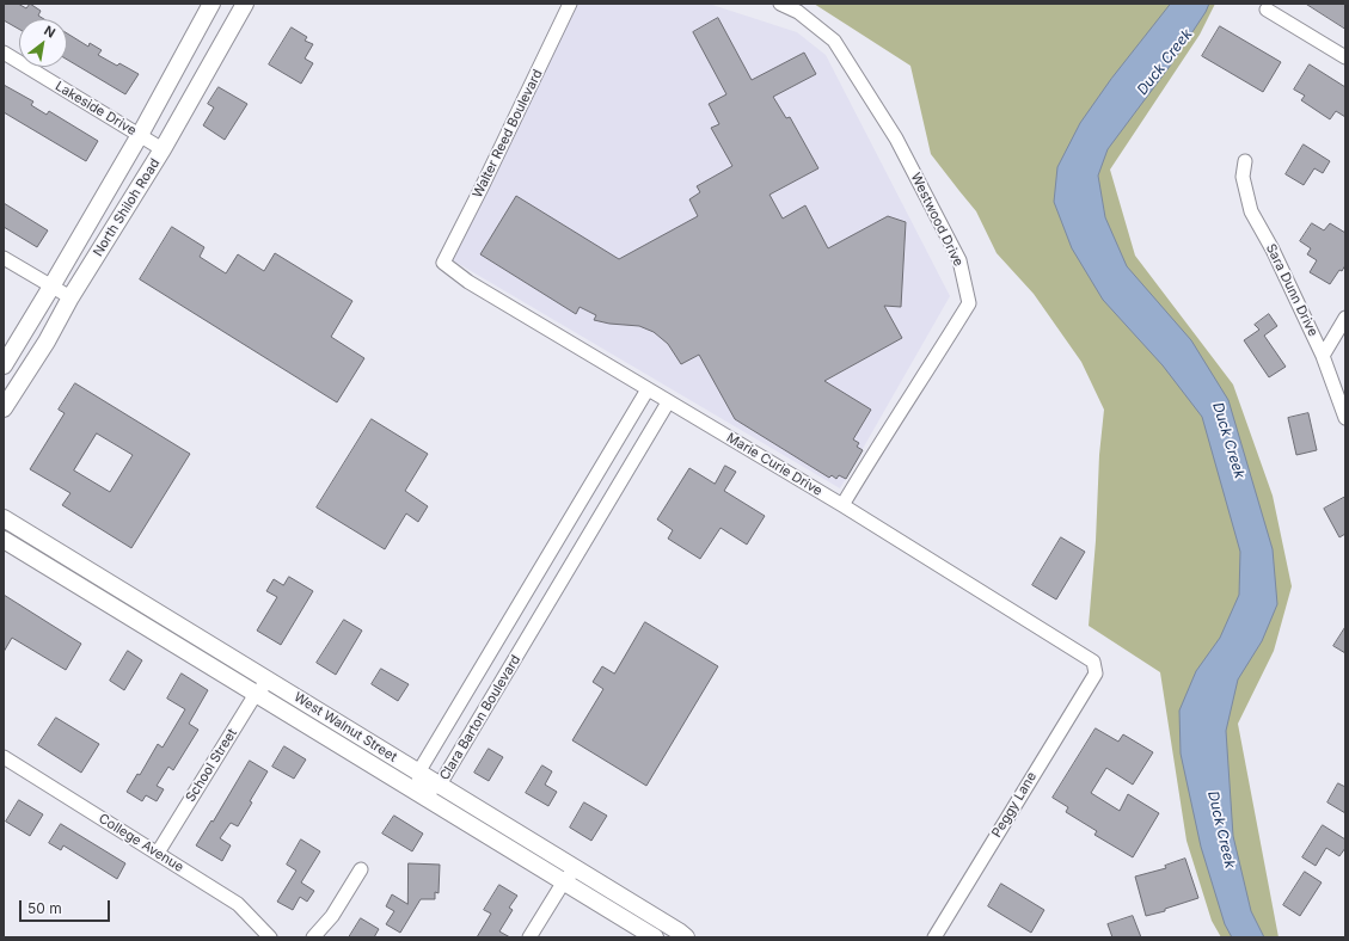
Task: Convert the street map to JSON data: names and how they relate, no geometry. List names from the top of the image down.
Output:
{
  "streets": {
    "main road": ["North Shiloh Road", "West Walnut Street"],
    "street": [
      "Lakeside Drive",
      "Walter Reed Boulevard",
      "Westwood Drive",
      "Sara Dunn Drive",
      "Marie Curie Drive",
      "Clara Barton Boulevard",
      "School Street",
      "Peggy Lane",
      "College Avenue"
    ]
  },
  "crossings": [
    ["Lakeside Drive", "North Shiloh Road"],
    ["Walter Reed Boulevard", "Marie Curie Drive"],
    ["Westwood Drive", "Marie Curie Drive"],
    ["Marie Curie Drive", "Clara Barton Boulevard"],
    ["Marie Curie Drive", "Peggy Lane"],
    ["Clara Barton Boulevard", "West Walnut Street"],
    ["West Walnut Street", "School Street"],
    ["School Street", "College Avenue"]
  ],
  "water": ["Duck Creek"],
  "scale_bar": "50 m",
  "north": "top right"
}
